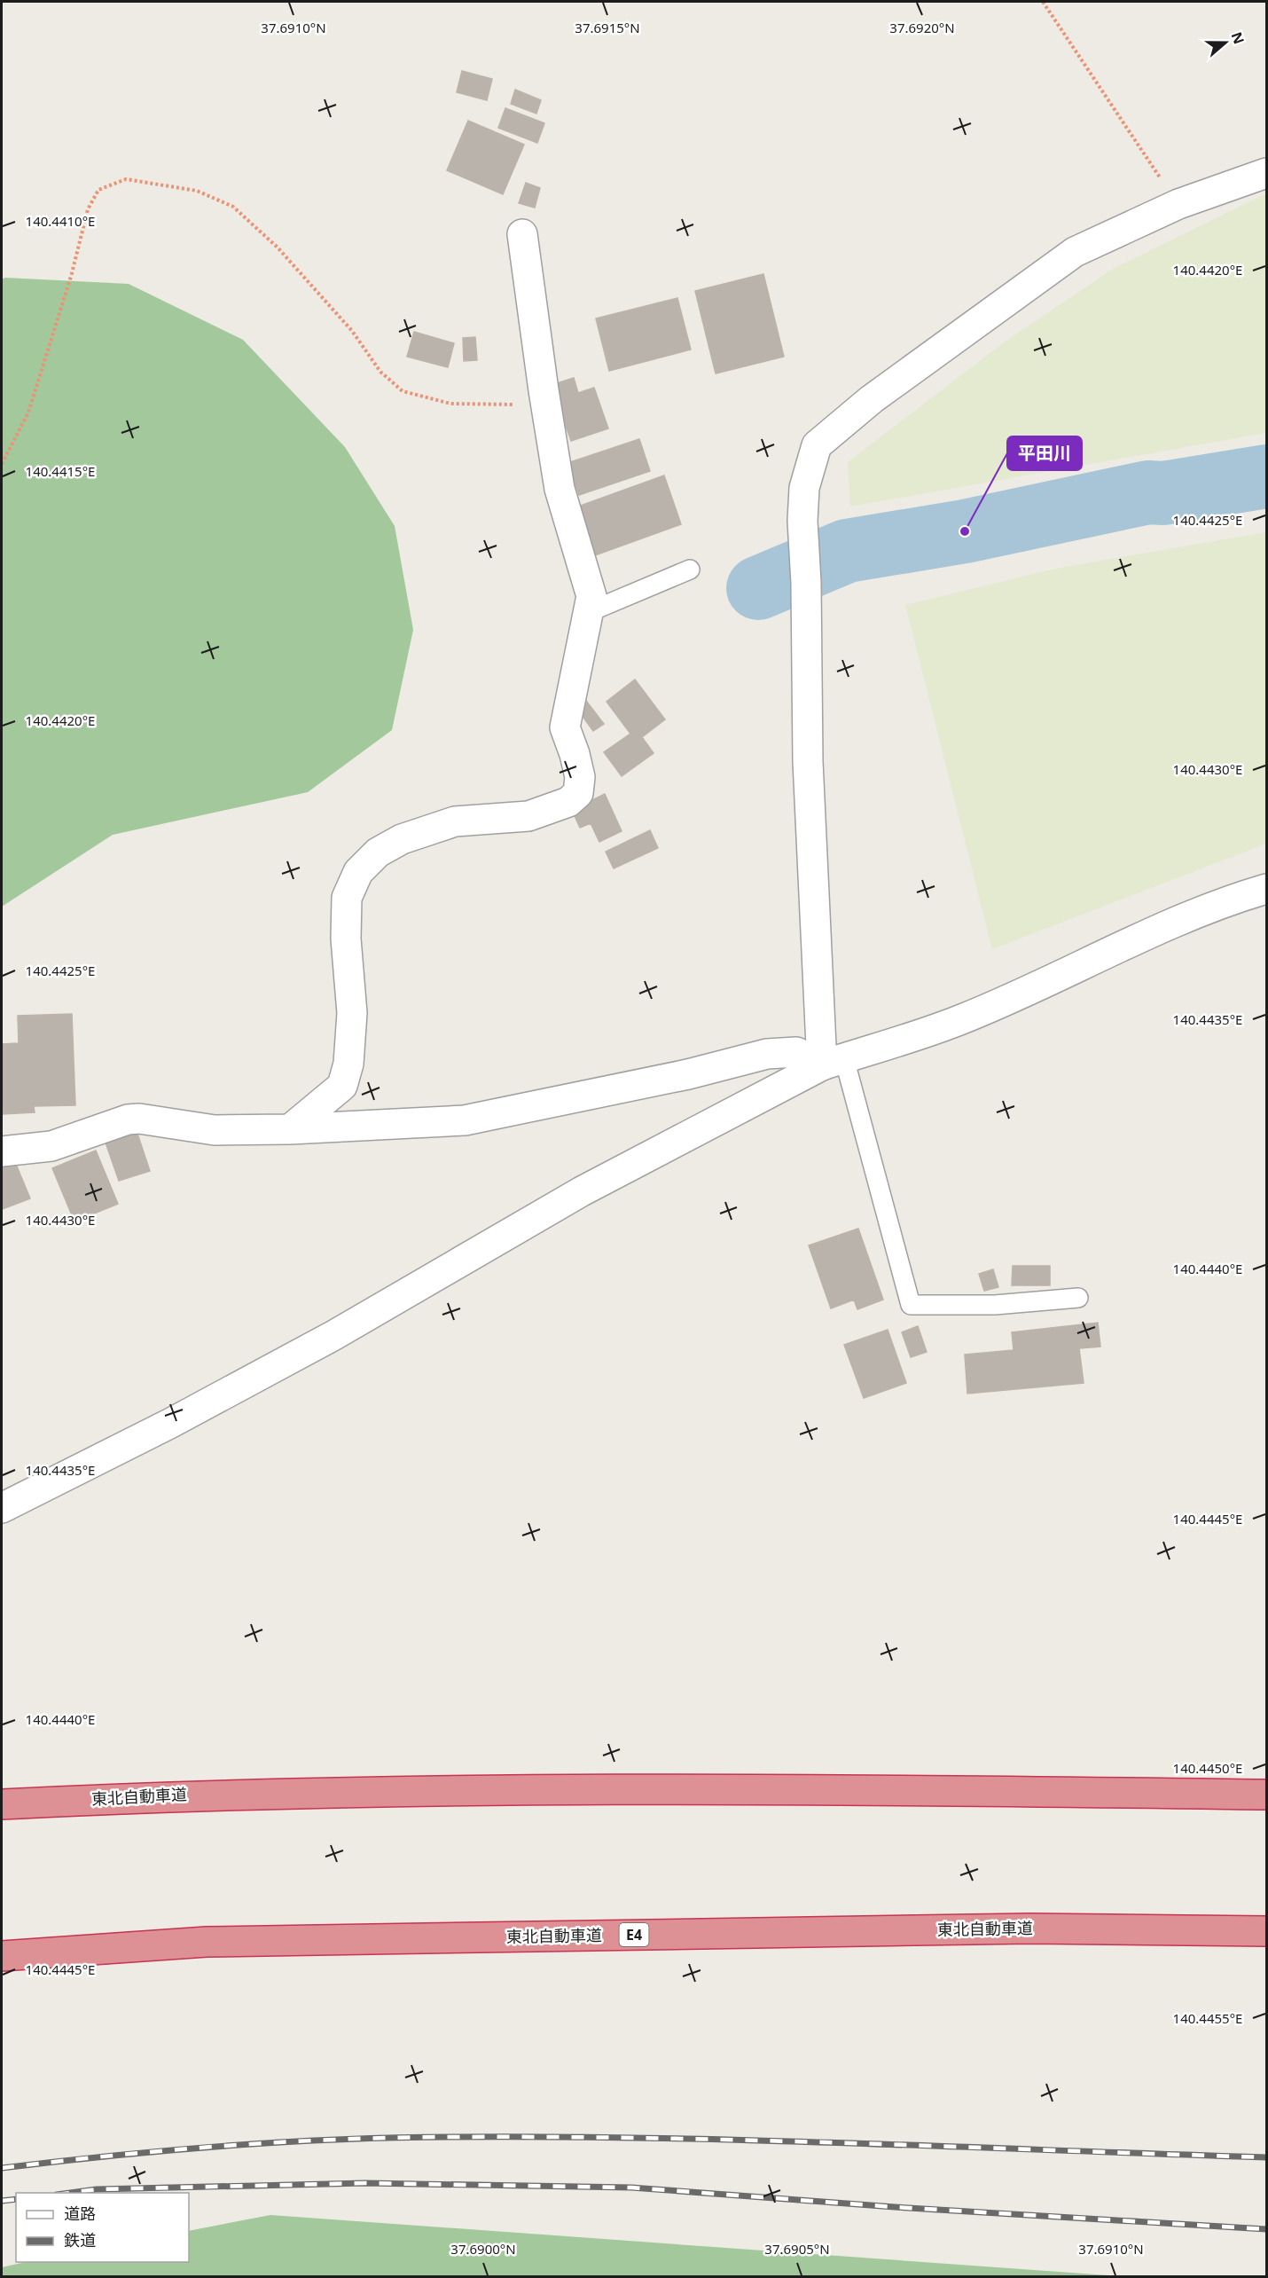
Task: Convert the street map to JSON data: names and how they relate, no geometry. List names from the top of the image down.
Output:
{
  "streets": {
    "highway": ["東北自動車道", "E4"]
  },
  "places": ["平田川"],
  "legend": ["道路", "鉄道"],
  "north": "right",
  "coordinates": [
    "37.6910°N",
    "37.6915°N",
    "37.6920°N",
    "140.4410°E",
    "140.4420°E",
    "140.4415°E",
    "140.4425°E",
    "140.4430°E",
    "140.4435°E",
    "140.4440°E",
    "140.4445°E",
    "140.4450°E",
    "140.4455°E",
    "37.6900°N",
    "37.6905°N"
  ]
}
